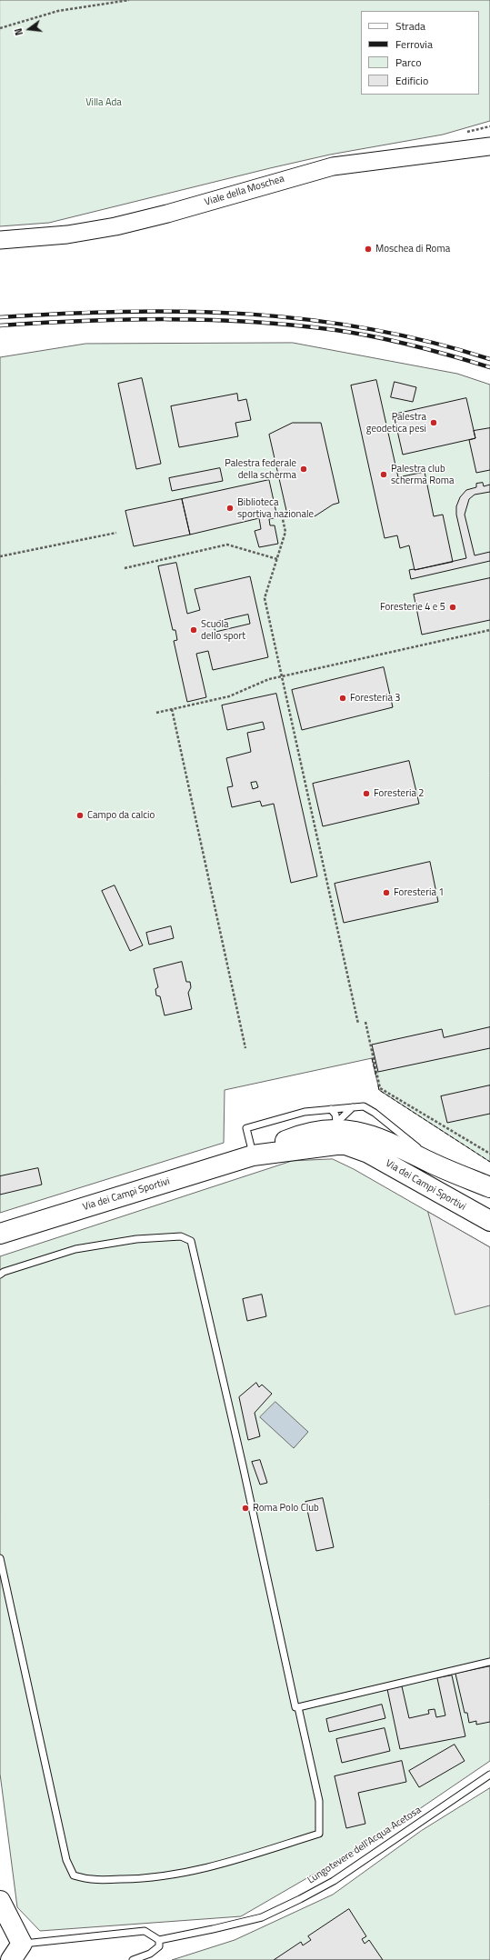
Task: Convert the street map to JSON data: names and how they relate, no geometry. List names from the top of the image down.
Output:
{
  "streets": {
    "main road": ["Via dei Campi Sportivi"],
    "street": ["Viale della Moschea"],
    "lane": ["Lungotevere dell'Acqua Acetosa"]
  },
  "parks": ["Villa Ada"],
  "places": [
    "Moschea di Roma",
    "Palestra geodetica pesi",
    "Palestra federale della scherma",
    "Palestra club scherma Roma",
    "Biblioteca sportiva nazionale",
    "Foresterie 4 e 5",
    "Scuola dello sport",
    "Foresteria 3",
    "Foresteria 2",
    "Campo da calcio",
    "Foresteria 1",
    "Roma Polo Club"
  ],
  "legend": [
    "Strada",
    "Ferrovia",
    "Parco",
    "Edificio"
  ],
  "north": "left"
}
